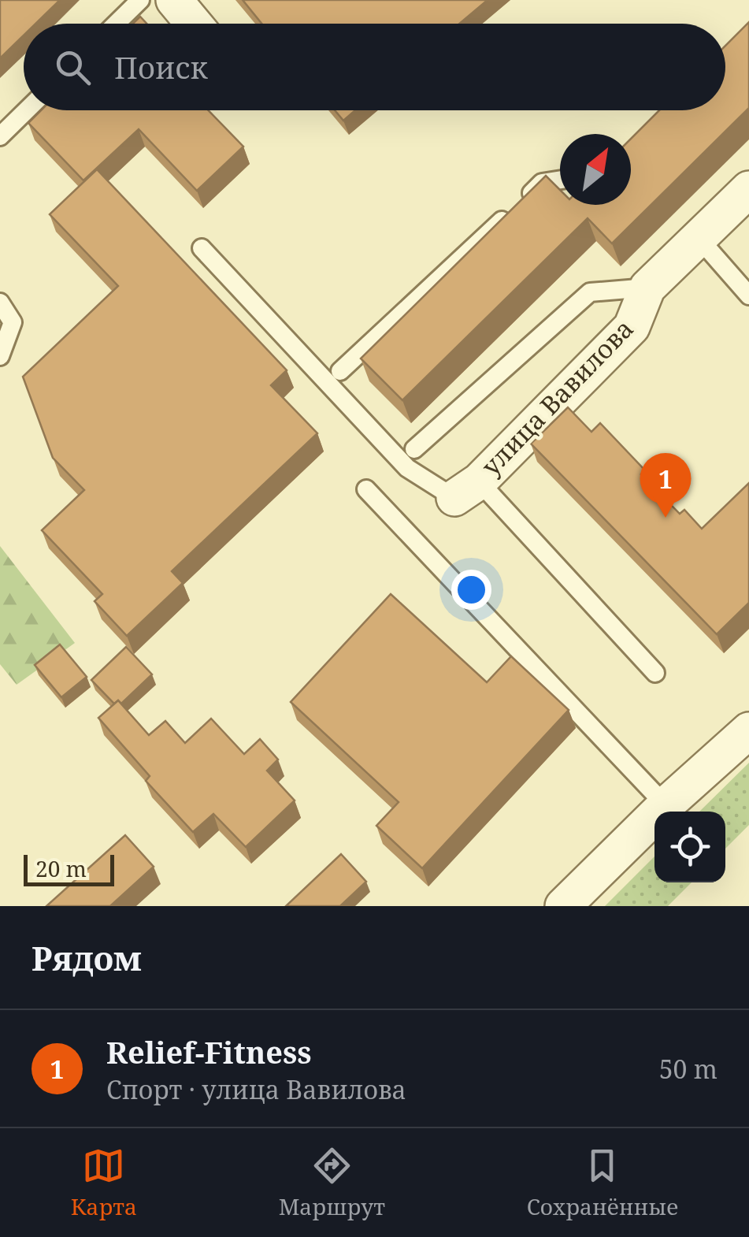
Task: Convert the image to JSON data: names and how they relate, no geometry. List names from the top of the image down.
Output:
{
  "streets": {
    "street": ["улица Вавилова"]
  },
  "scale_bar": "20 m",
  "north": "top right",
  "page": {
    "search": "Поиск",
    "pins": "1",
    "scale": "20 m",
    "heading": "Рядом",
    "list": [
      {
        "mark": "1",
        "name": "Relief-Fitness",
        "note": "Спорт · улица Вавилова",
        "value": "50 m"
      }
    ],
    "nav": ["Карта", "Маршрут", "Сохранённые"]
  }
}
